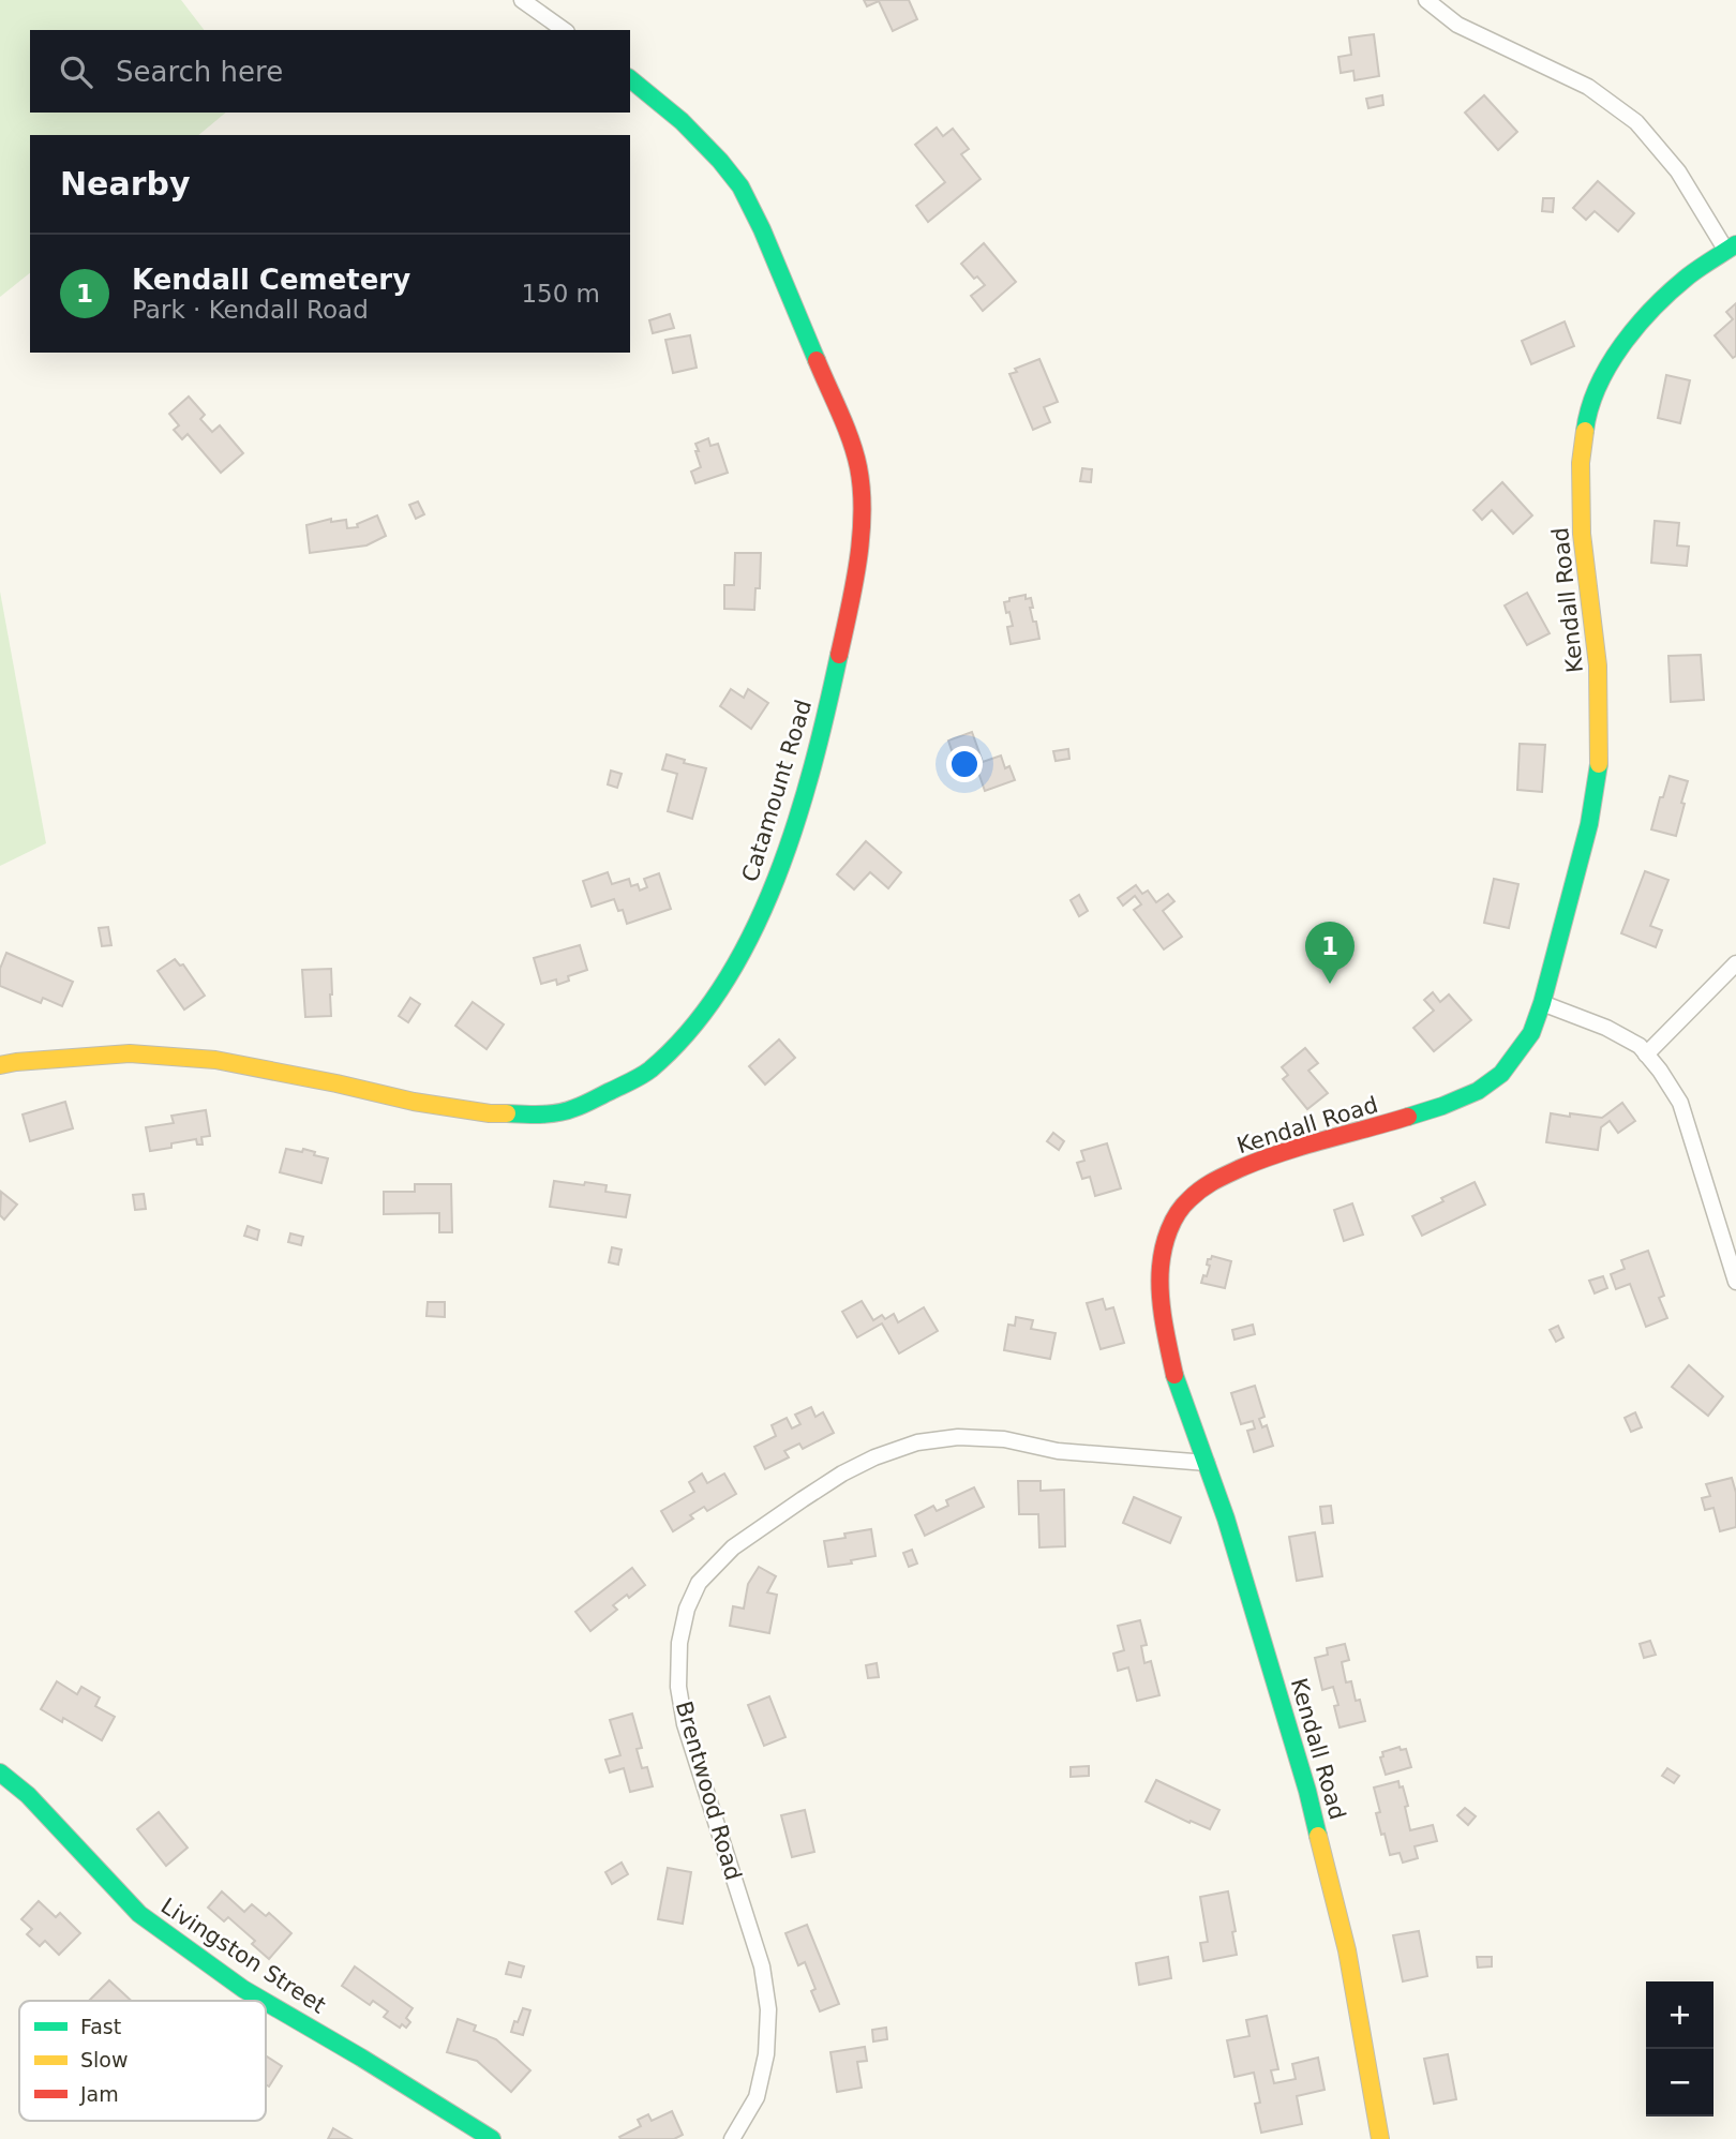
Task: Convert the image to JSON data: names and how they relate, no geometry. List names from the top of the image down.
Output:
{
  "streets": {
    "street": [
      "Kendall Road",
      "Catamount Road",
      "Brentwood Road",
      "Livingston Street"
    ]
  },
  "crossings": [
    ["Kendall Road", "Brentwood Road"]
  ],
  "legend": ["Fast", "Slow", "Jam"],
  "page": {
    "search": "Search here",
    "heading": "Nearby",
    "list": [
      {
        "mark": "1",
        "name": "Kendall Cemetery",
        "note": "Park · Kendall Road",
        "value": "150 m"
      }
    ],
    "pins": "1",
    "map_buttons": ["+", "−"]
  }
}
